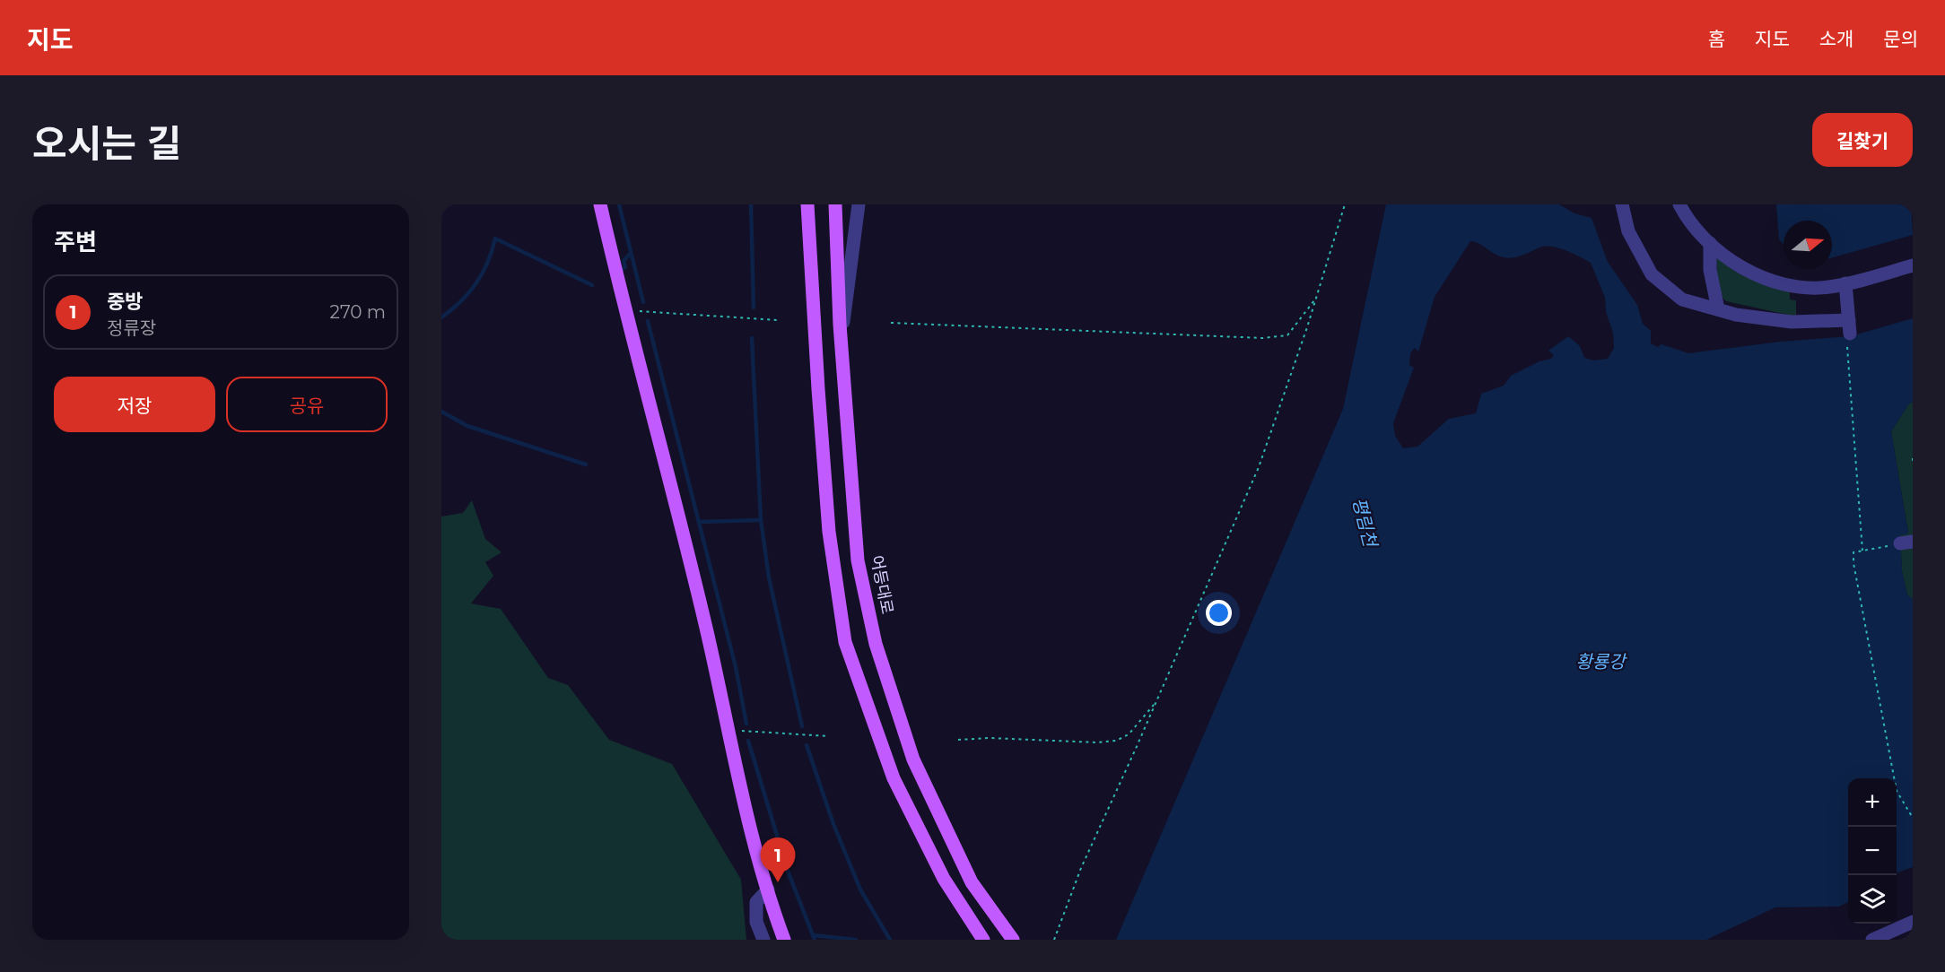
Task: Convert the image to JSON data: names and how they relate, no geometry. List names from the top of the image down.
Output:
{
  "streets": {
    "main road": ["어등대로"]
  },
  "water": ["평림천", "황룡강"],
  "north": "right",
  "page": {
    "header": "지도",
    "nav": [
      "홈",
      "지도",
      "소개",
      "문의"
    ],
    "title": "오시는 길",
    "buttons": [
      "길찾기",
      ["저장", "공유"]
    ],
    "heading": "주변",
    "list": [
      {
        "mark": "1",
        "name": "중방",
        "note": "정류장",
        "value": "270 m"
      }
    ],
    "map_buttons": ["+", "−"],
    "pins": "1"
  }
}
